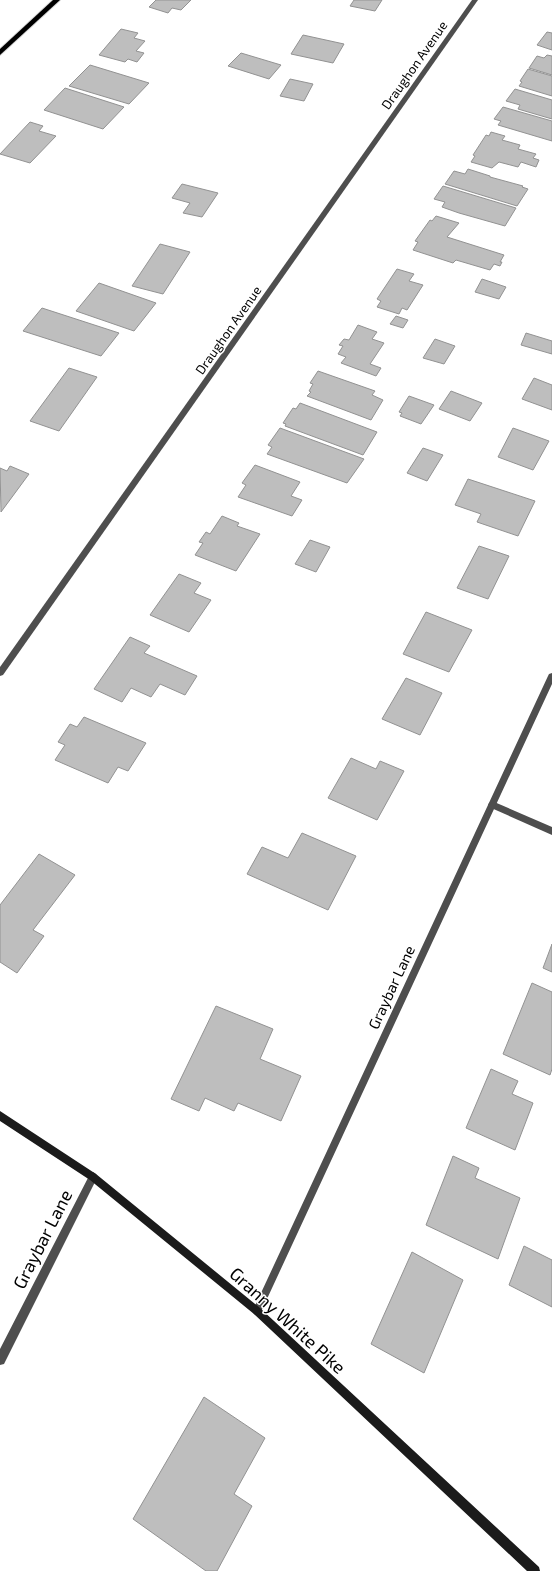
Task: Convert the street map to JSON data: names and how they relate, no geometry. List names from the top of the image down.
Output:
{
  "streets": {
    "main road": ["Granny White Pike"],
    "street": ["Draughon Avenue", "Graybar Lane"]
  },
  "crossings": [
    ["Graybar Lane", "Granny White Pike"]
  ]
}
